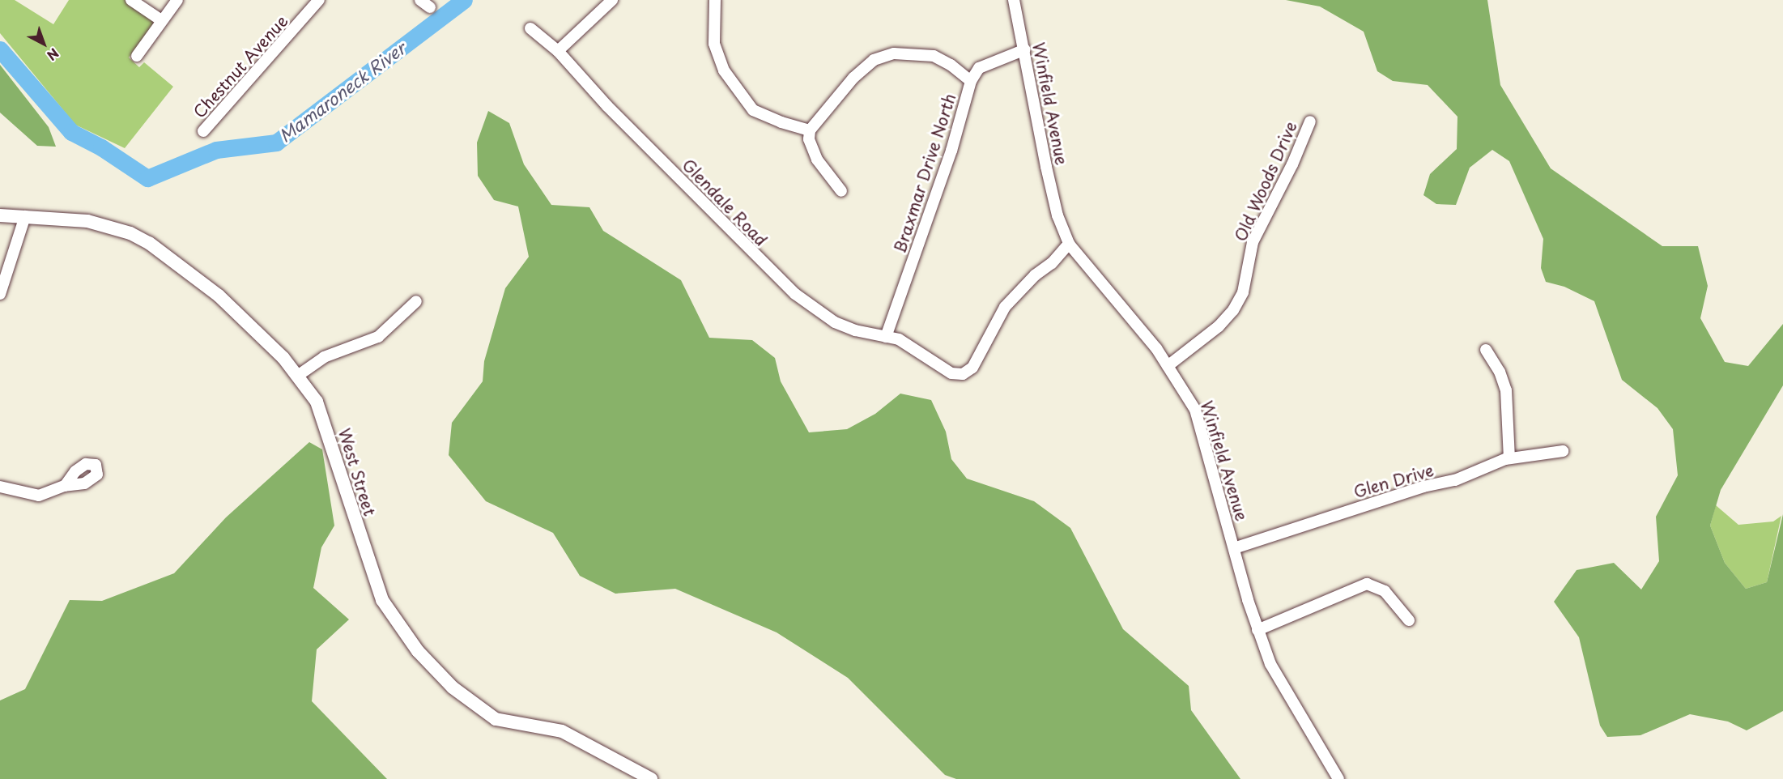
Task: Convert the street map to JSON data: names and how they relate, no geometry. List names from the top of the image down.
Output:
{
  "streets": {
    "street": [
      "Chestnut Avenue",
      "Winfield Avenue",
      "Braxmar Drive North",
      "Old Woods Drive",
      "Glendale Road",
      "West Street",
      "Glen Drive"
    ]
  },
  "crossings": [
    ["Winfield Avenue", "Braxmar Drive North"],
    ["Winfield Avenue", "Old Woods Drive"],
    ["Winfield Avenue", "Glendale Road"],
    ["Winfield Avenue", "Glen Drive"],
    ["Braxmar Drive North", "Glendale Road"]
  ],
  "water": ["Mamaroneck River"],
  "north": "bottom right"
}
